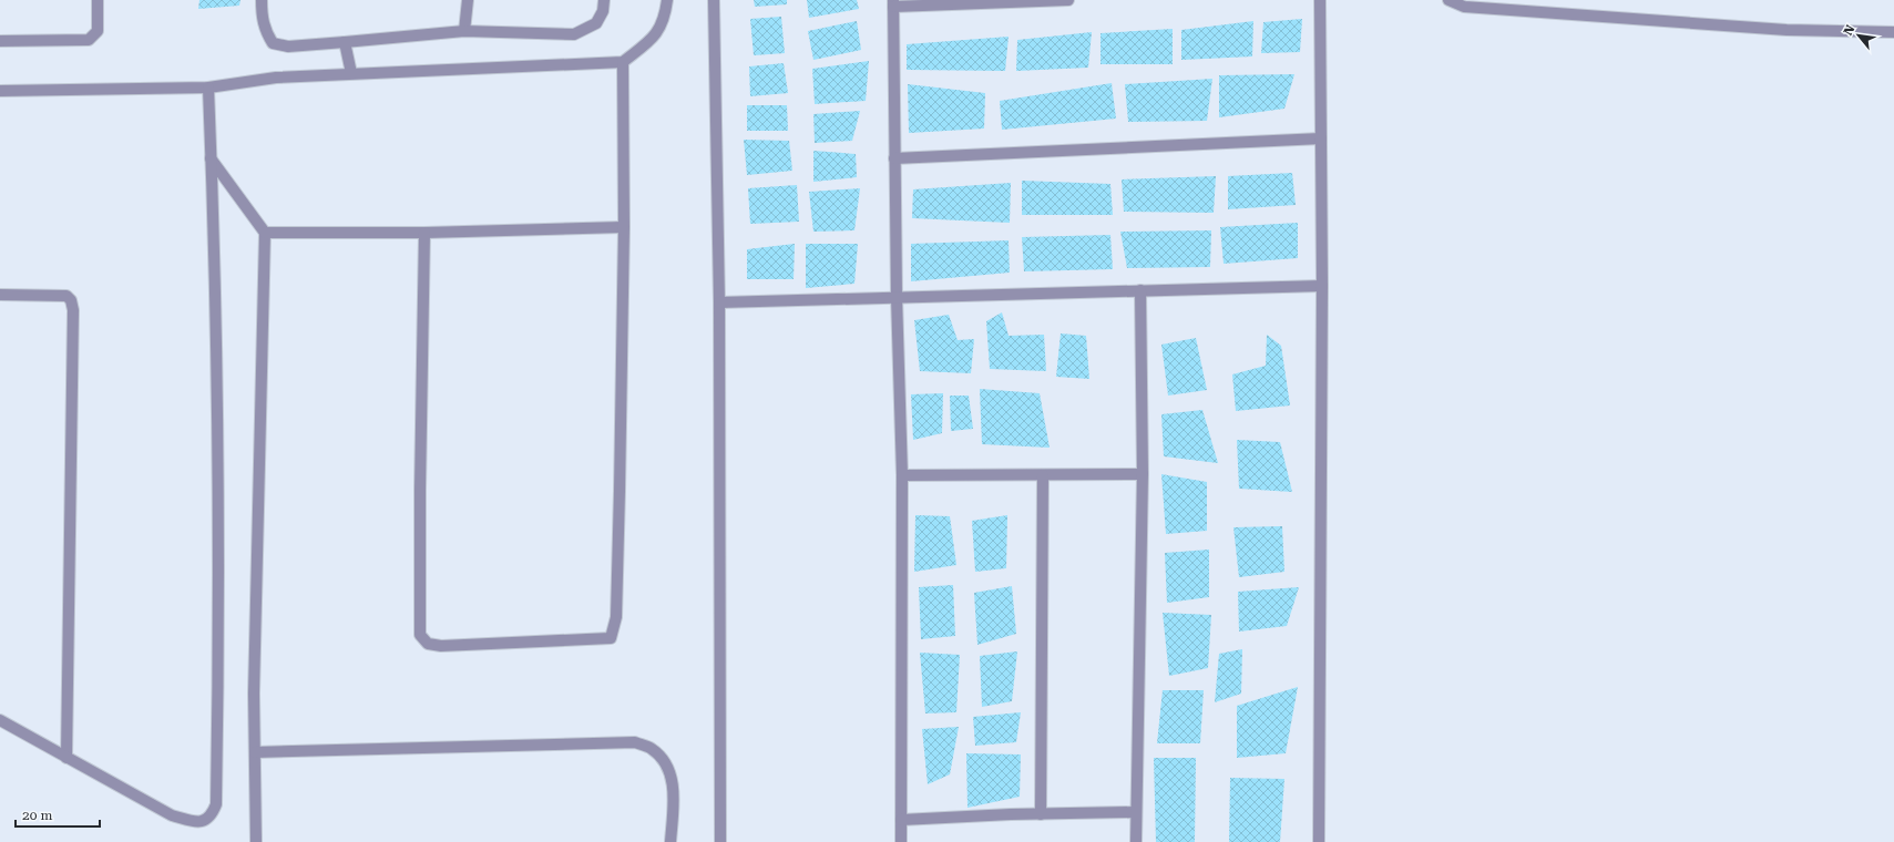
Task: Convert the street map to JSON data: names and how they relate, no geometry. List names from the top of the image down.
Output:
{
  "scale_bar": "20 m",
  "north": "top left"
}
